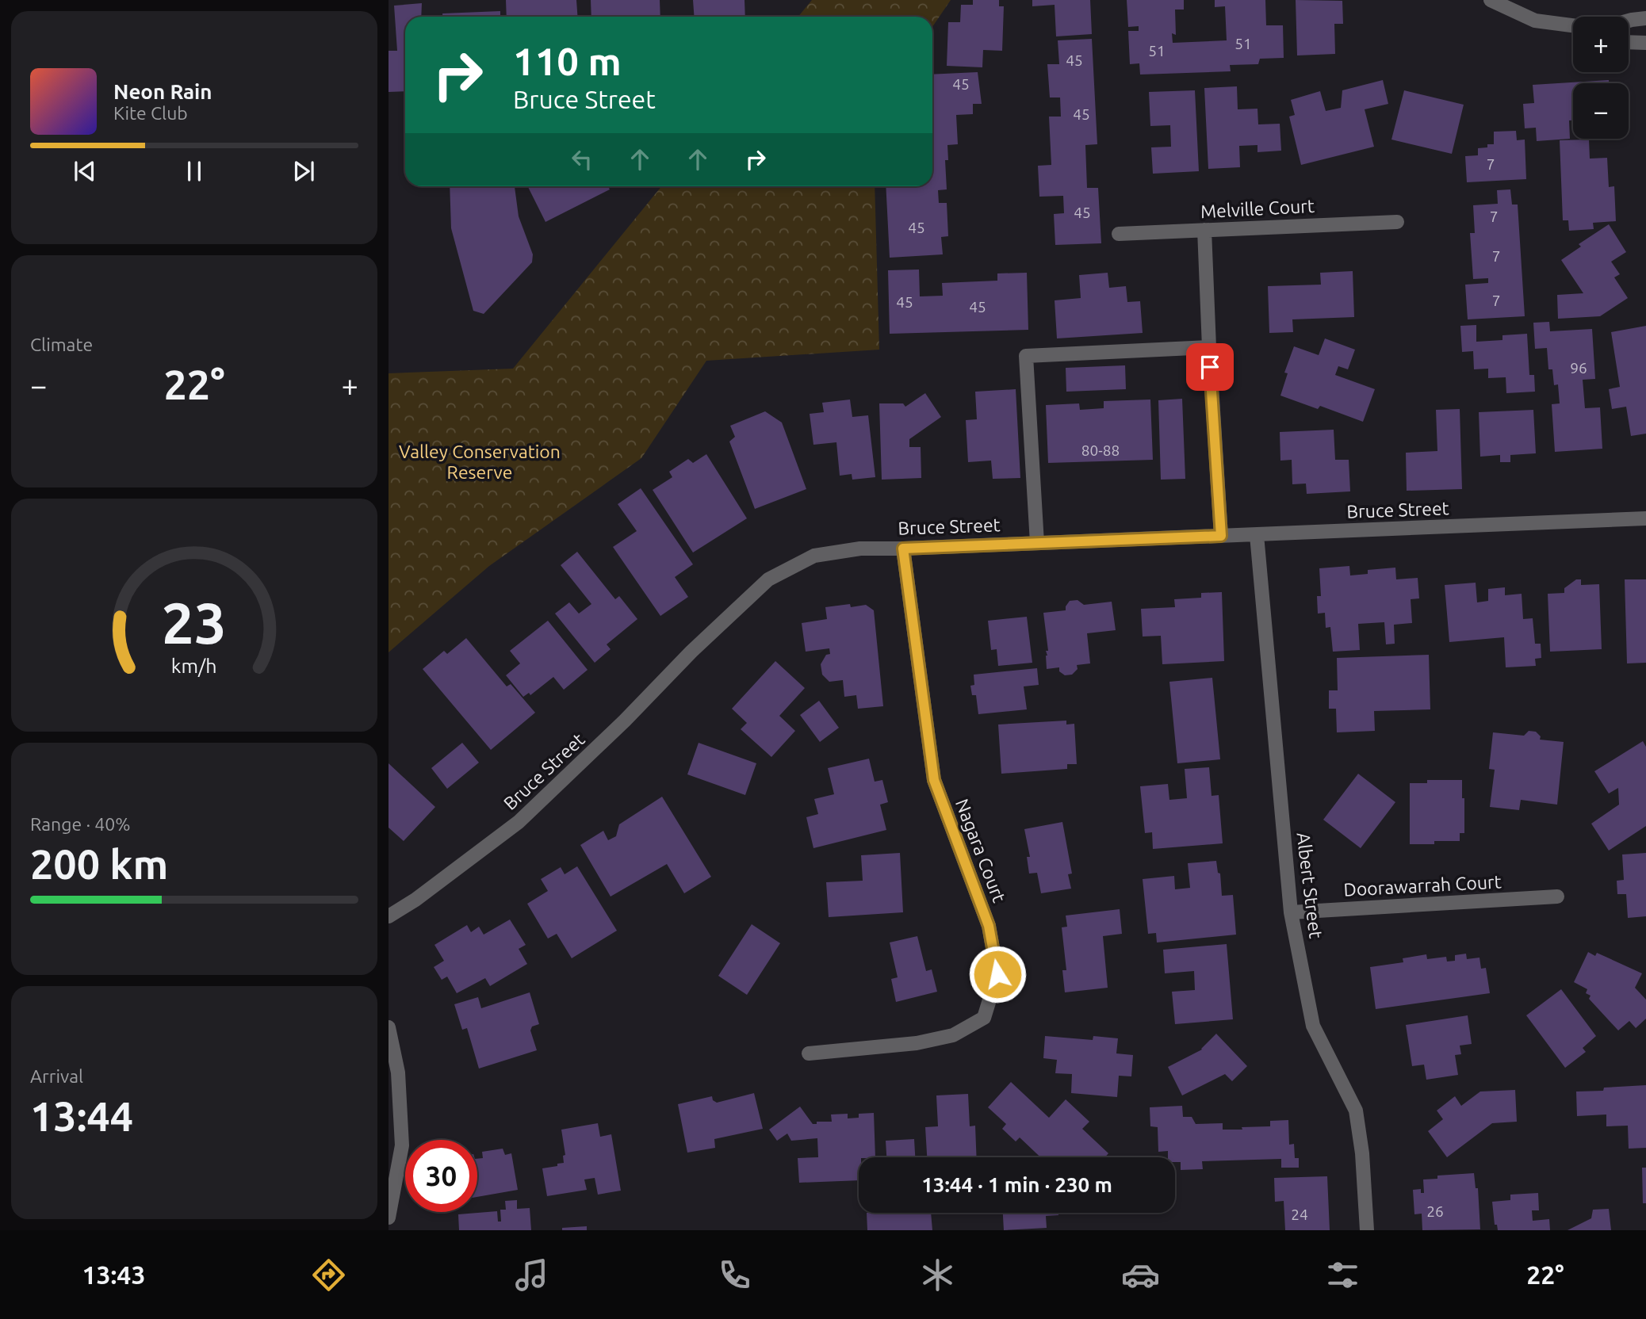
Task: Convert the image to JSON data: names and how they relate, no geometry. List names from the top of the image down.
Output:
{
  "streets": {
    "street": [
      "Melville Court",
      "Bruce Street",
      "Nagara Court",
      "Albert Street",
      "Doorawarrah Court"
    ]
  },
  "crossings": [
    ["Bruce Street", "Nagara Court"],
    ["Bruce Street", "Albert Street"],
    ["Albert Street", "Doorawarrah Court"]
  ],
  "parks": ["Valley Conservation Reserve"],
  "house_numbers": [
    "51",
    "51",
    "45",
    "45",
    "45",
    "7",
    "45",
    "7",
    "45",
    "7",
    "7",
    "45",
    "45",
    "96",
    "80-88",
    "26",
    "24"
  ],
  "page": {
    "map_buttons": ["+", "−"],
    "turn": ["110 m", "Bruce Street"],
    "song": ["Neon Rain", "Kite Club"],
    "tile": [
      "Climate",
      ["Range · 40%", "200 km"],
      ["Arrival", "13:44"]
    ],
    "heat": ["−", "22°", "+"],
    "limit": "30",
    "trip": "13:44 · 1 min · 230 m",
    "tabs": ["13:43", "22°"],
    "gauge": ["23", "km/h"]
  }
}
